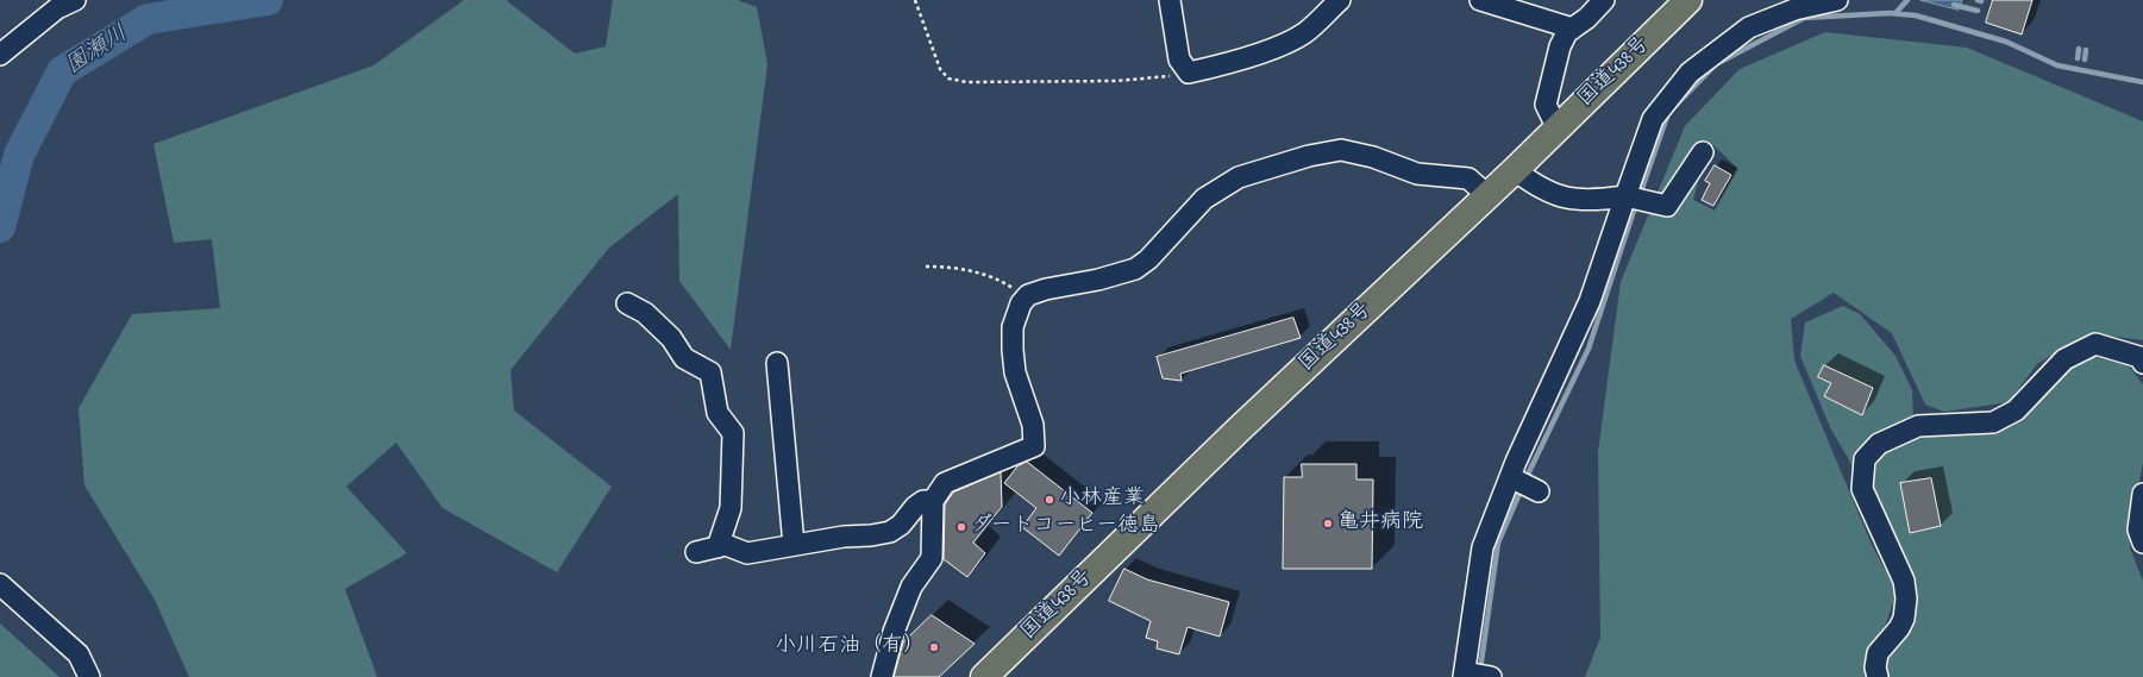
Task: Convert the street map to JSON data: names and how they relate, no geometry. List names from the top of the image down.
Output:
{
  "streets": {
    "highway": ["国道438号"]
  },
  "water": ["園瀬川"],
  "places": [
    "小林産業",
    "亀井病院",
    "ダートコーヒー徳島",
    "小川石油（有）"
  ]
}
